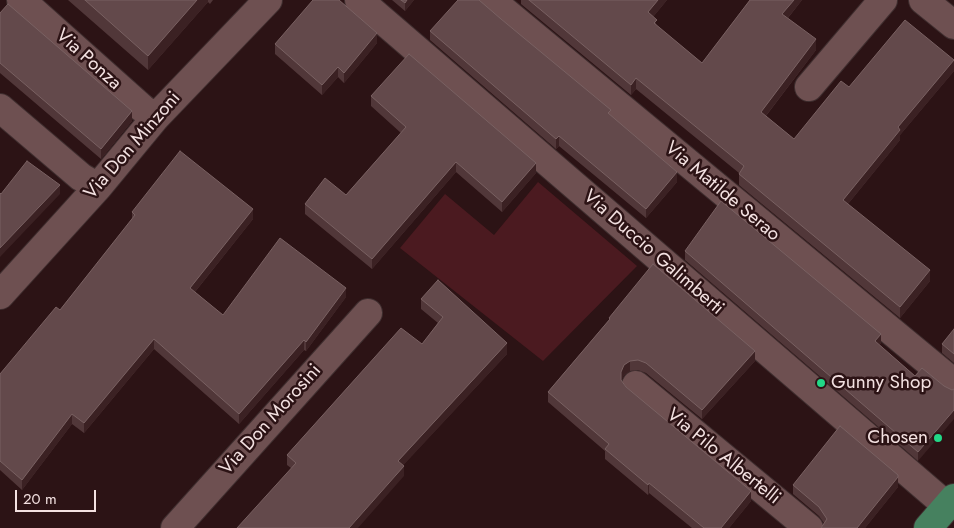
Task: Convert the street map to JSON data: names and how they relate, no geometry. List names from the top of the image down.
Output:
{
  "streets": {
    "street": [
      "Via Ponza",
      "Via Don Minzoni",
      "Via Matilde Serao",
      "Via Duccio Galimberti",
      "Via Don Morosini",
      "Via Pilo Albertelli"
    ]
  },
  "crossings": [
    ["Via Ponza", "Via Don Minzoni"]
  ],
  "places": ["Gunny Shop", "Chosen"],
  "scale_bar": "20 m"
}
